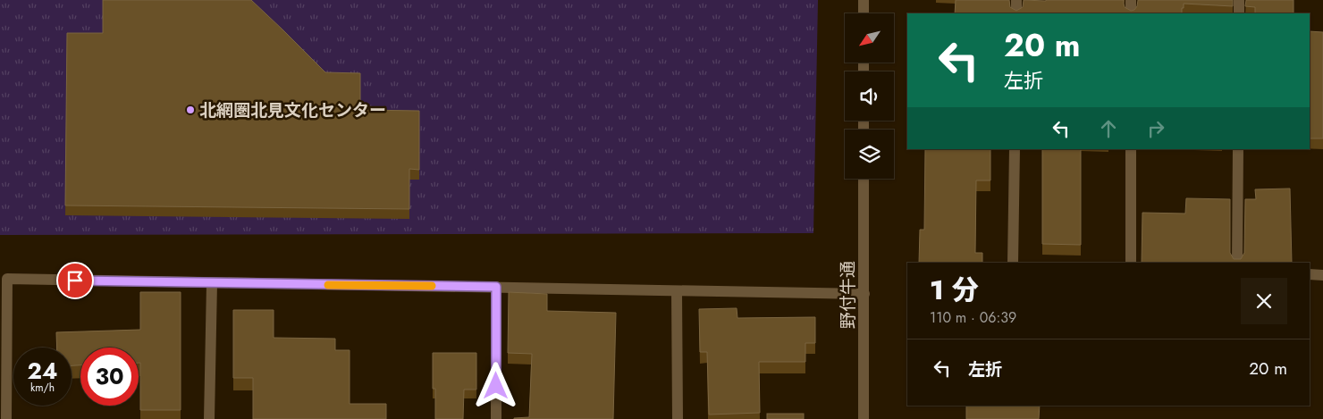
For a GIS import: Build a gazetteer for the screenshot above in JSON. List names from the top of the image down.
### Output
{
  "streets": {
    "street": ["野付牛通"]
  },
  "places": ["北網圏北見文化センター"],
  "north": "bottom left",
  "page": {
    "turn": ["20 m", "左折"],
    "heading": ["1 分", "110 m · 06:39"],
    "list": [
      {
        "name": "左折",
        "value": "20 m"
      }
    ],
    "speed": "24 km/h",
    "limit": "30"
  }
}
